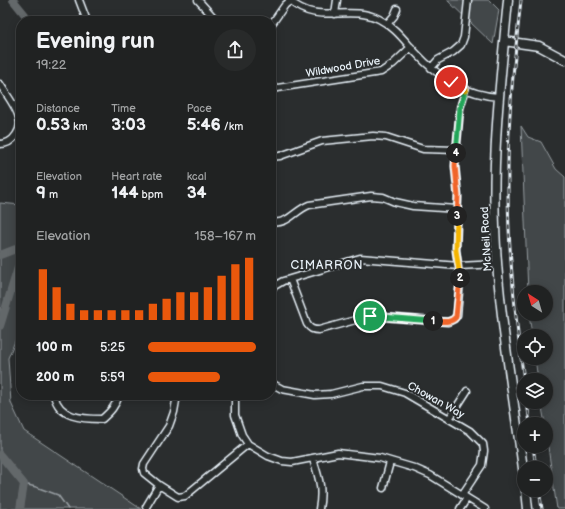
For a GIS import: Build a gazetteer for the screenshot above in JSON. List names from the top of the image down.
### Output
{
  "streets": {
    "main road": ["McNeil Road"],
    "street": ["Wildwood Drive", "Chowan Way"]
  },
  "districts": ["CIMARRON"],
  "north": "top left",
  "page": {
    "heading": ["Evening run", "19:22"],
    "stats": [
      ["Distance", "0.53 km"],
      ["Time", "3:03"],
      ["Pace", "5:46 /km"],
      ["Elevation", "9 m"],
      ["Heart rate", "144 bpm"],
      ["kcal", "34"]
    ],
    "pins": [
      "4",
      "3",
      "2",
      "1"
    ],
    "chart": ["Elevation", "158–167 m"],
    "map_buttons": ["+", "−"],
    "list": [
      {
        "name": "100 m",
        "note": "5:25"
      },
      {
        "name": "200 m",
        "note": "5:59"
      }
    ]
  }
}
